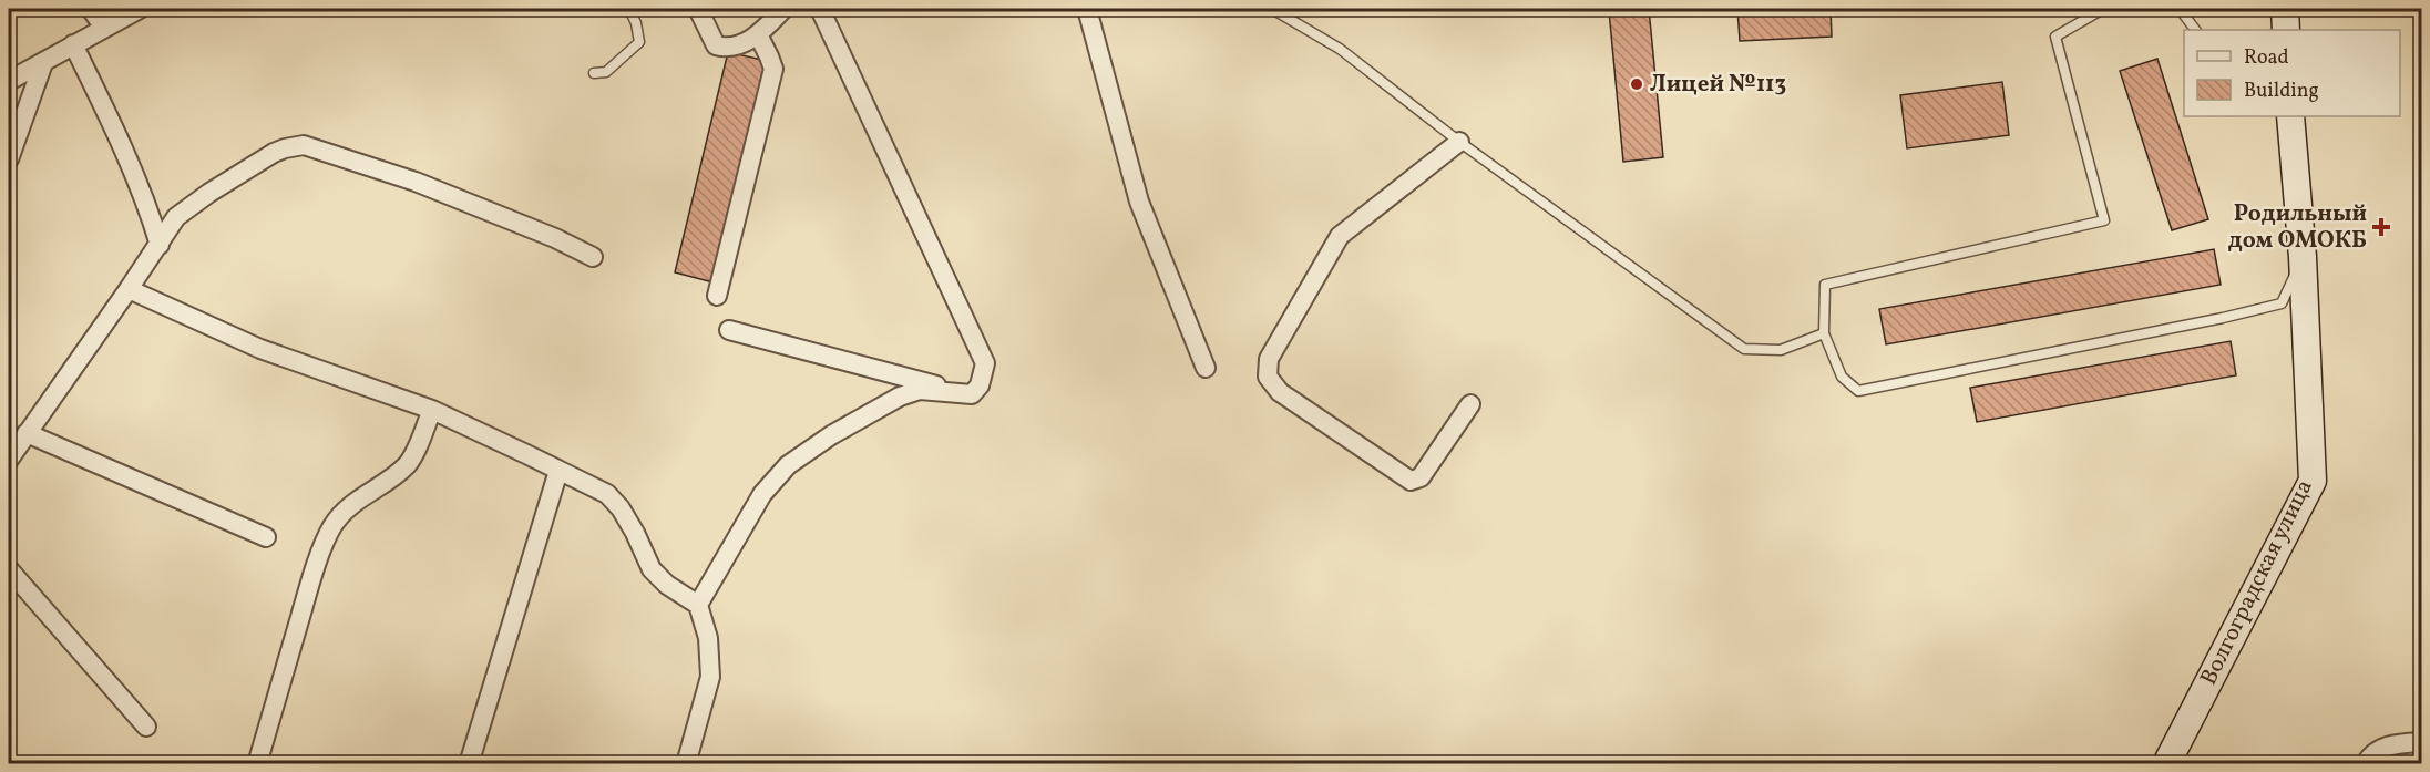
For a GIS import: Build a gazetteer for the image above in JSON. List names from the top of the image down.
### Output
{
  "streets": {
    "street": ["Волгоградская улица"]
  },
  "places": {
    "other": ["Лицей №113"],
    "health": ["Родильный дом ОМОКБ"]
  },
  "legend": ["Road", "Building"]
}
